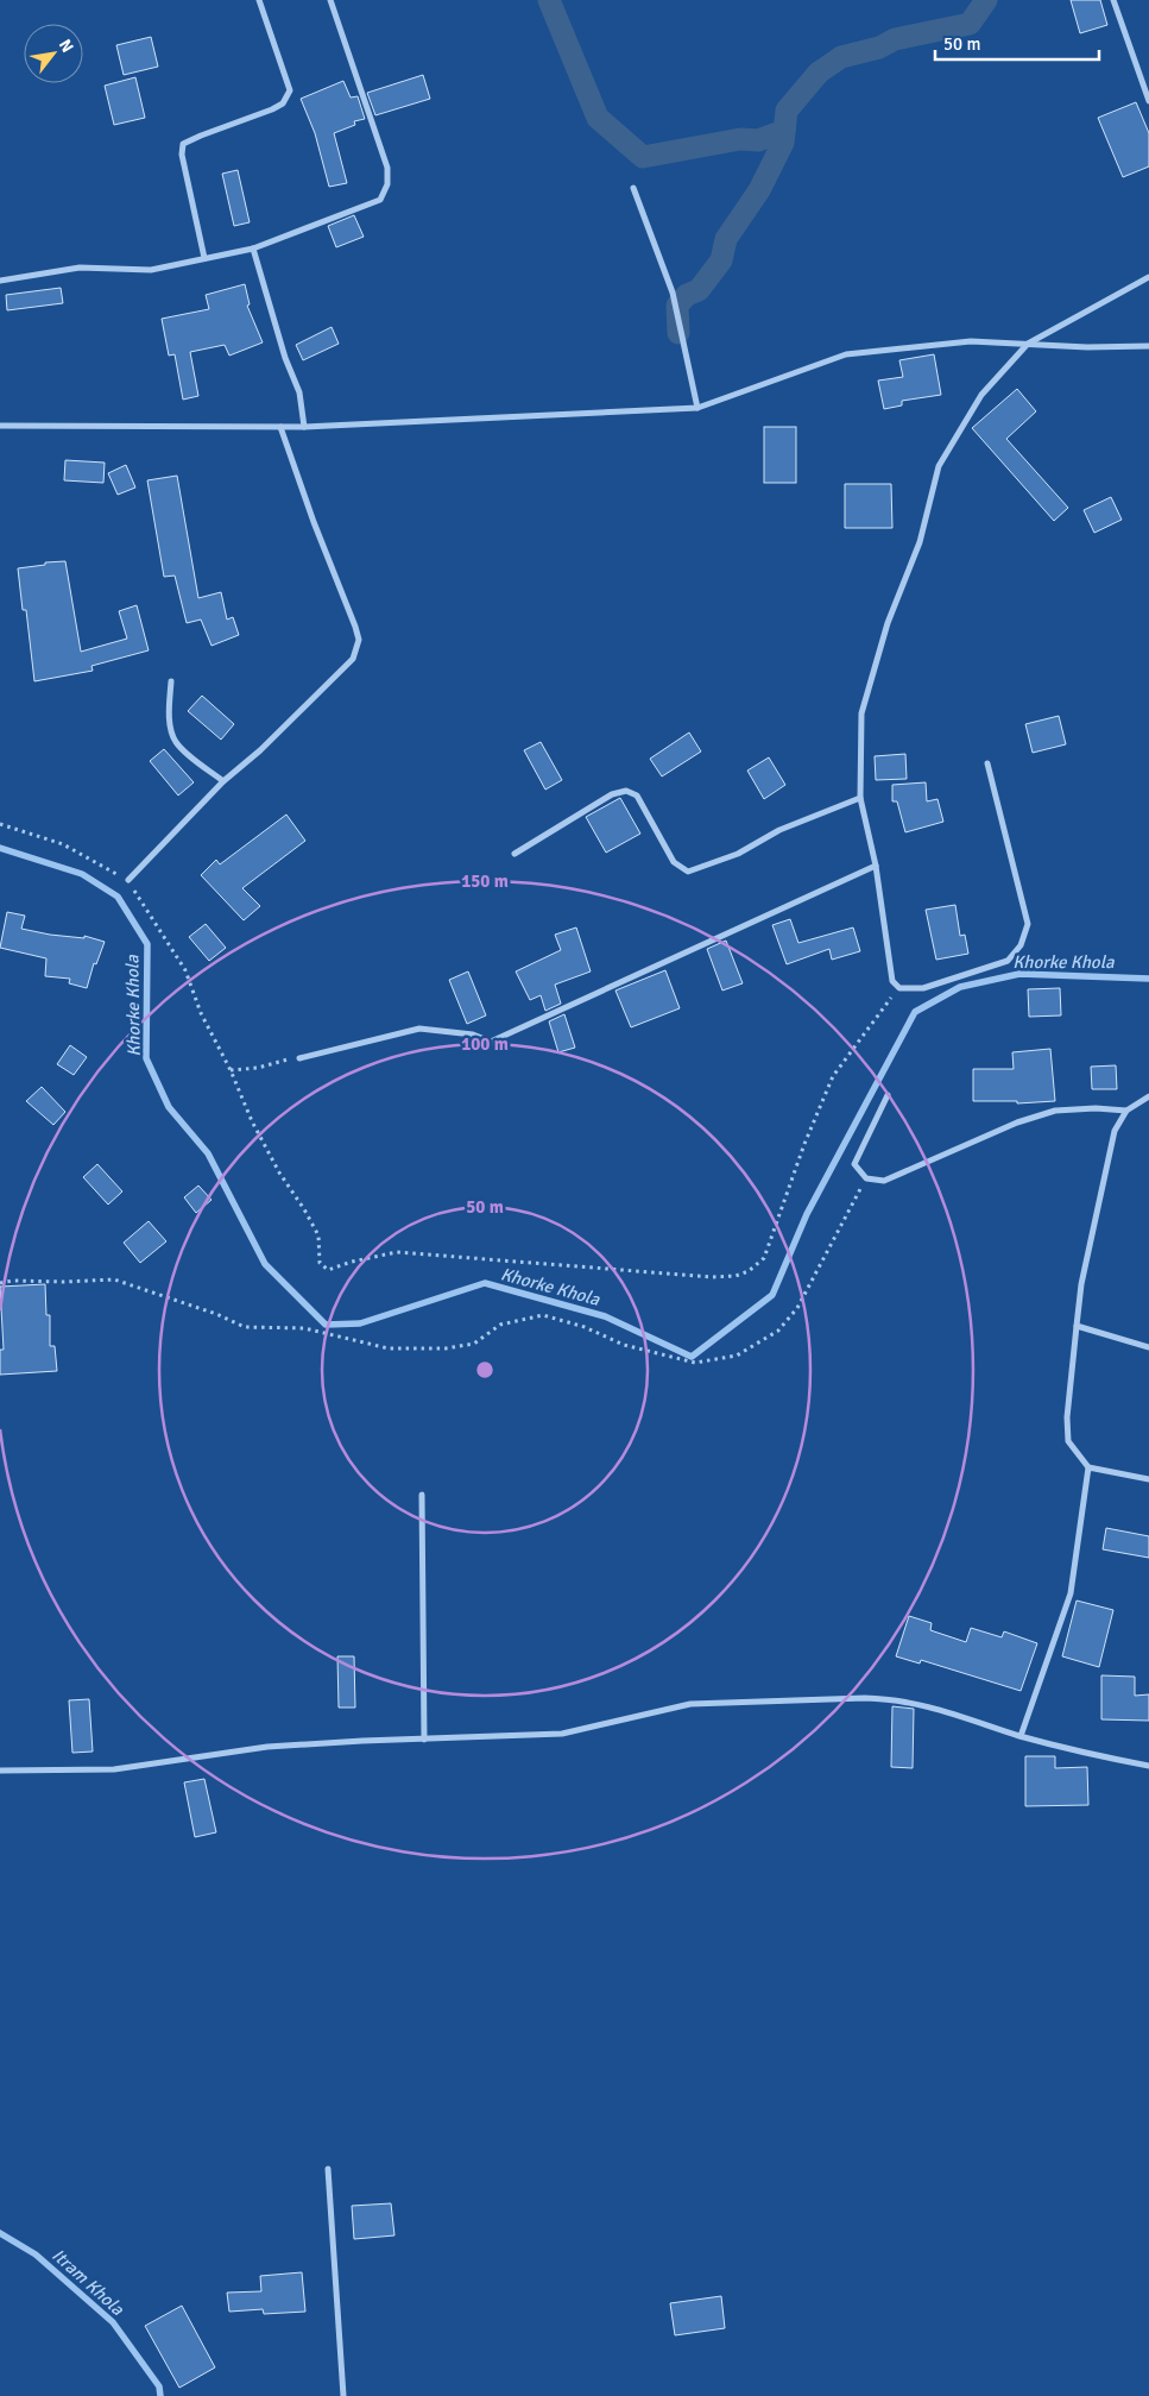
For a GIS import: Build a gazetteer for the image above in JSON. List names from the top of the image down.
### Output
{
  "water": ["Khorke Khola", "Itram Khola"],
  "scale_bar": "50 m",
  "north": "top right",
  "rings": ["150 m", "100 m", "50 m"]
}
